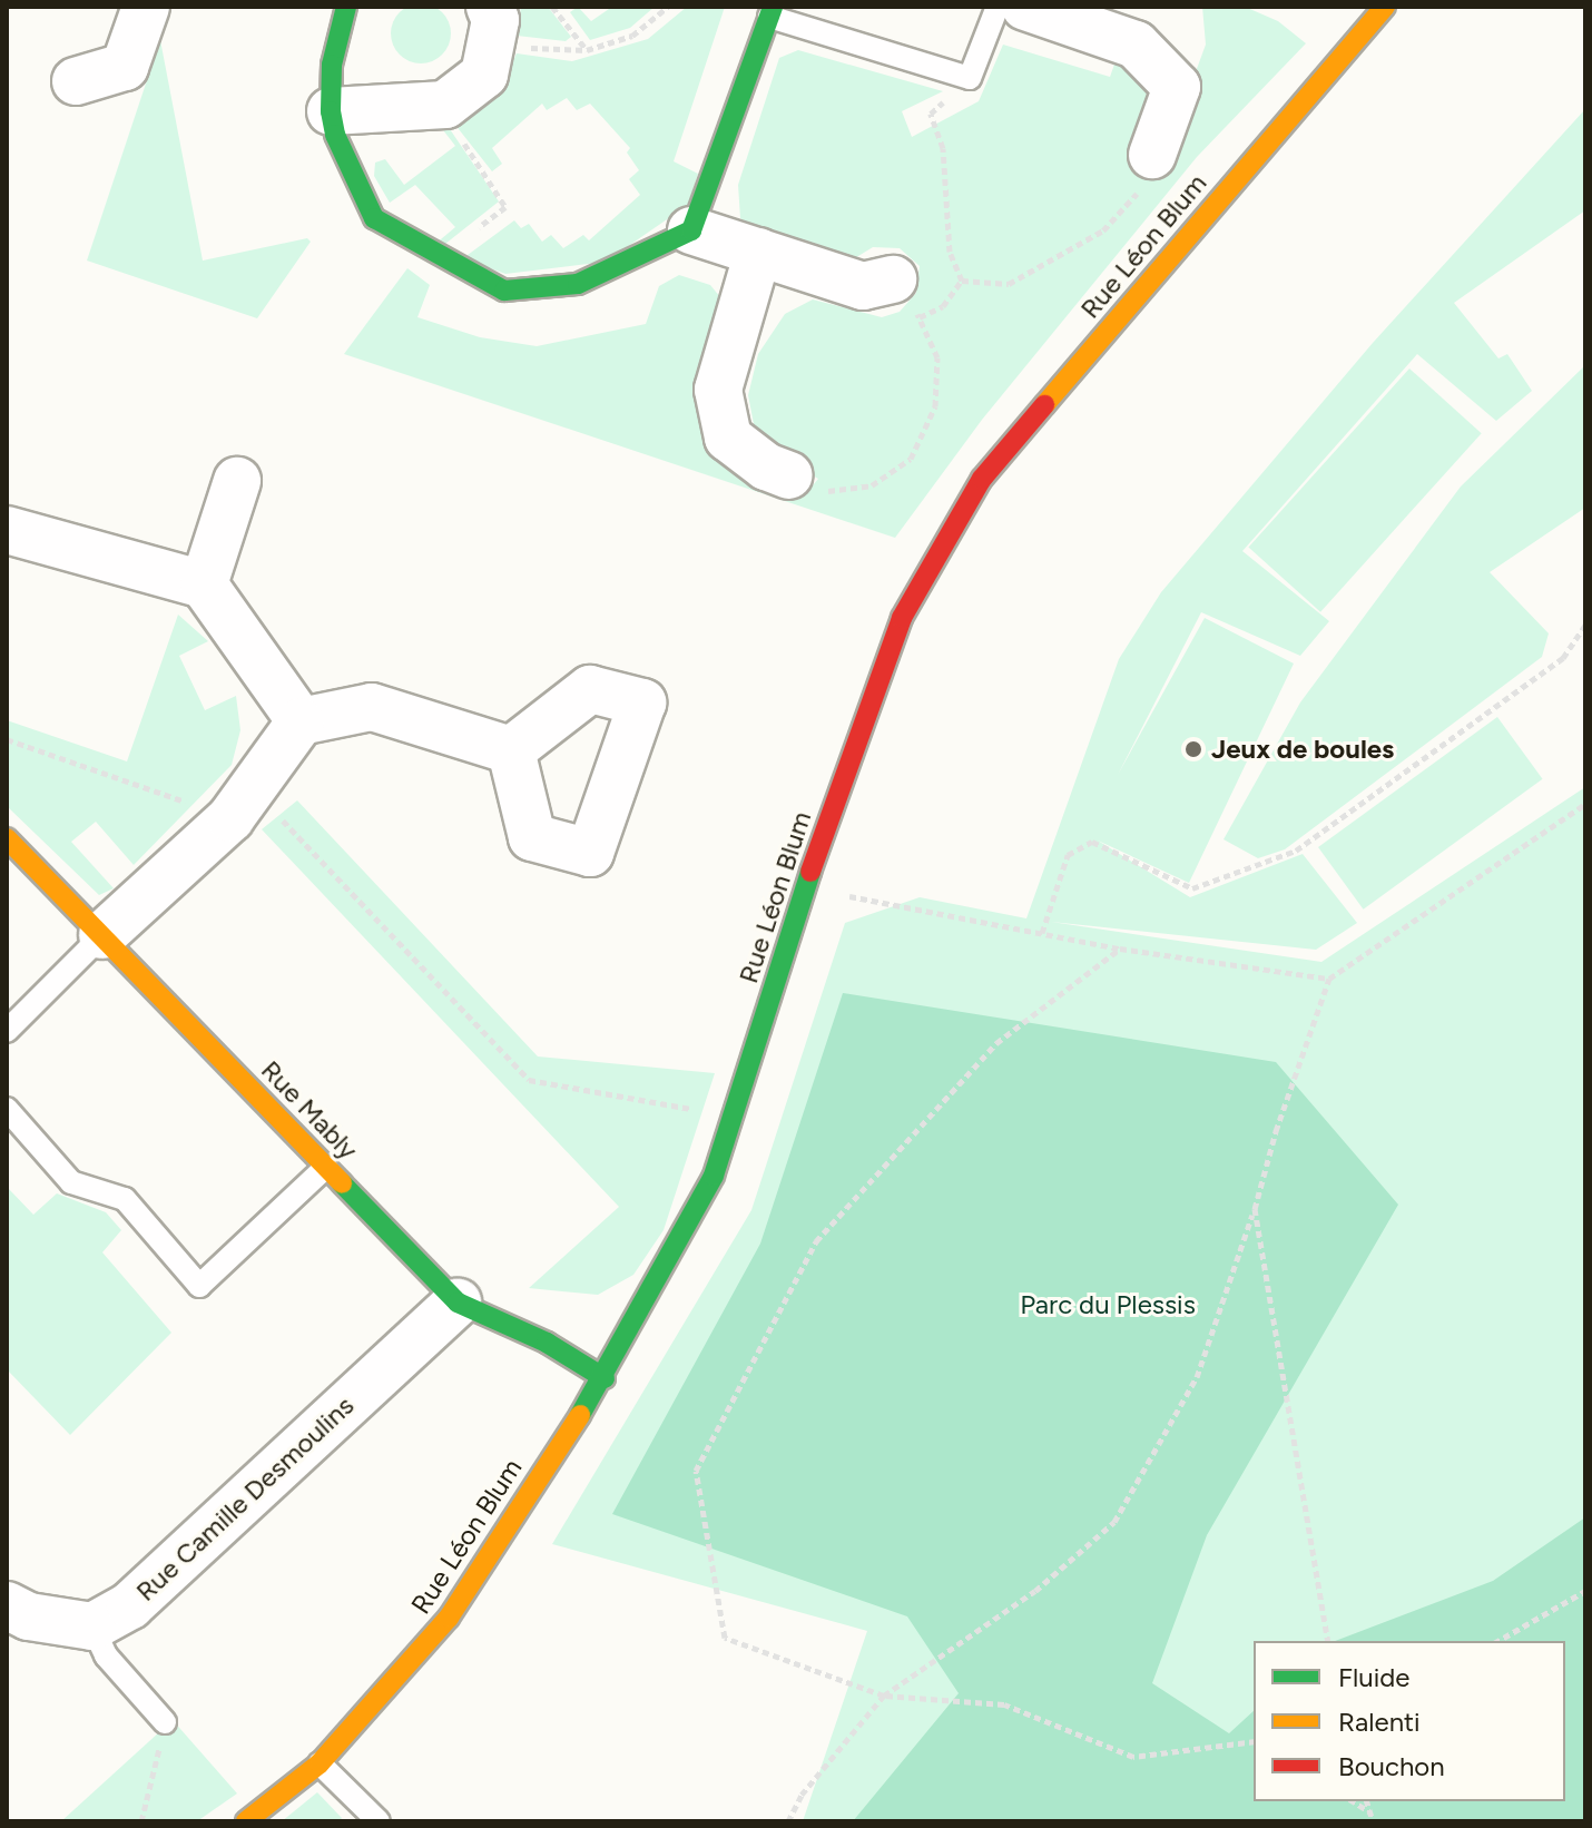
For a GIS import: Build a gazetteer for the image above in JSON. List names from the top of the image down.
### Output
{
  "streets": {
    "street": ["Rue Léon Blum", "Rue Mably", "Rue Camille Desmoulins"]
  },
  "crossings": [
    ["Rue Léon Blum", "Rue Mably"],
    ["Rue Mably", "Rue Camille Desmoulins"]
  ],
  "parks": ["Parc du Plessis"],
  "places": ["Jeux de boules"],
  "legend": ["Fluide", "Ralenti", "Bouchon"]
}
